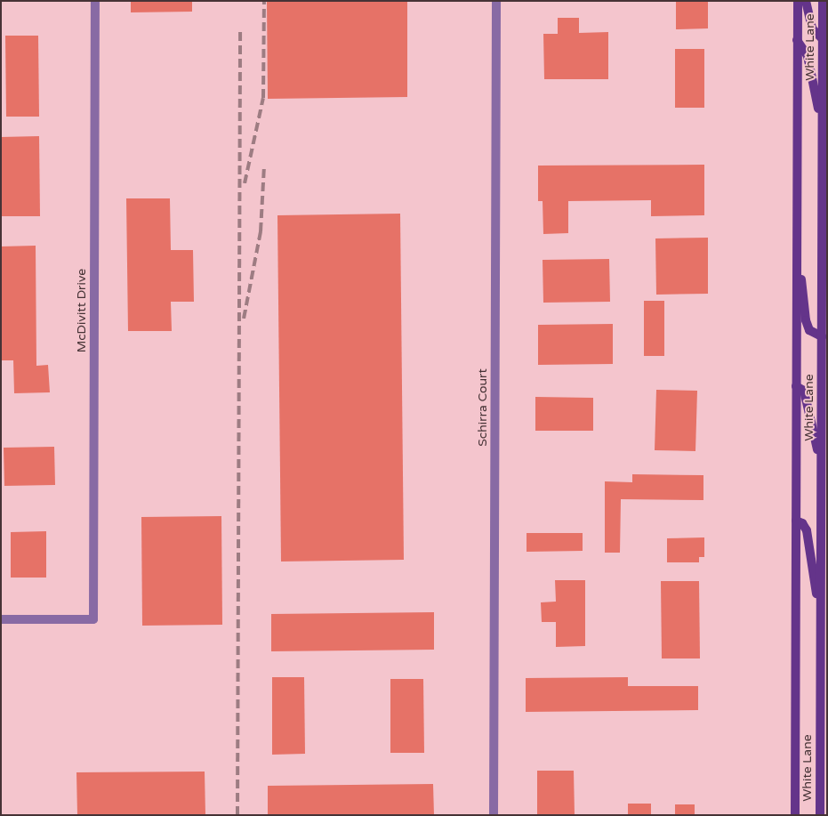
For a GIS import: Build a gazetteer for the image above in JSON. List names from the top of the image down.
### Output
{
  "streets": {
    "main road": ["White Lane"],
    "street": ["McDivitt Drive", "Schirra Court"]
  }
}
